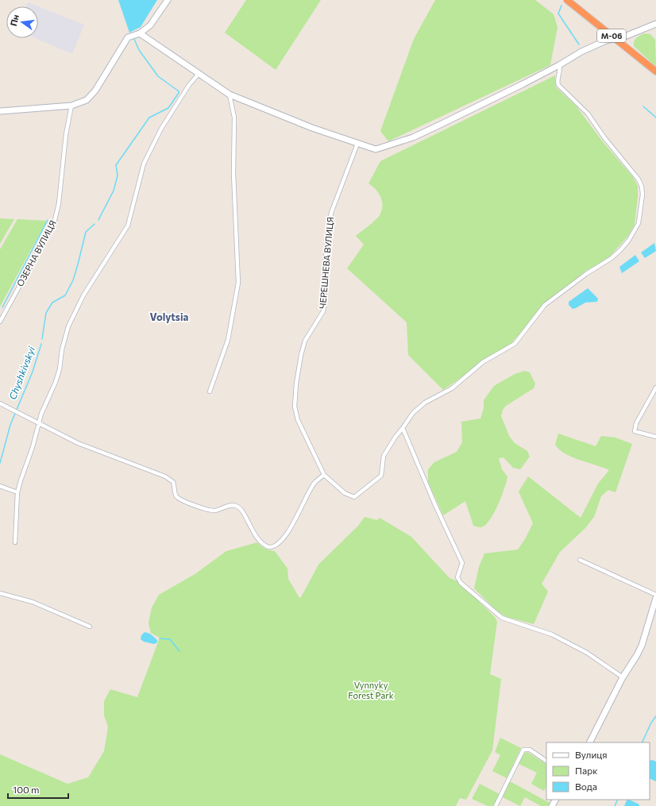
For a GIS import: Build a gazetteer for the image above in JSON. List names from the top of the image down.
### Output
{
  "streets": {
    "highway": ["М-06"],
    "street": ["ОЗЕРНА ВУЛИЦЯ", "ЧЕРЕШНЕВА ВУЛИЦЯ"]
  },
  "districts": ["Volytsia"],
  "water": ["Chyshkivskyi"],
  "parks": ["Vynnyky Forest Park"],
  "legend": ["Вулиця", "Парк", "Вода"],
  "scale_bar": "100 m",
  "north": "left"
}
